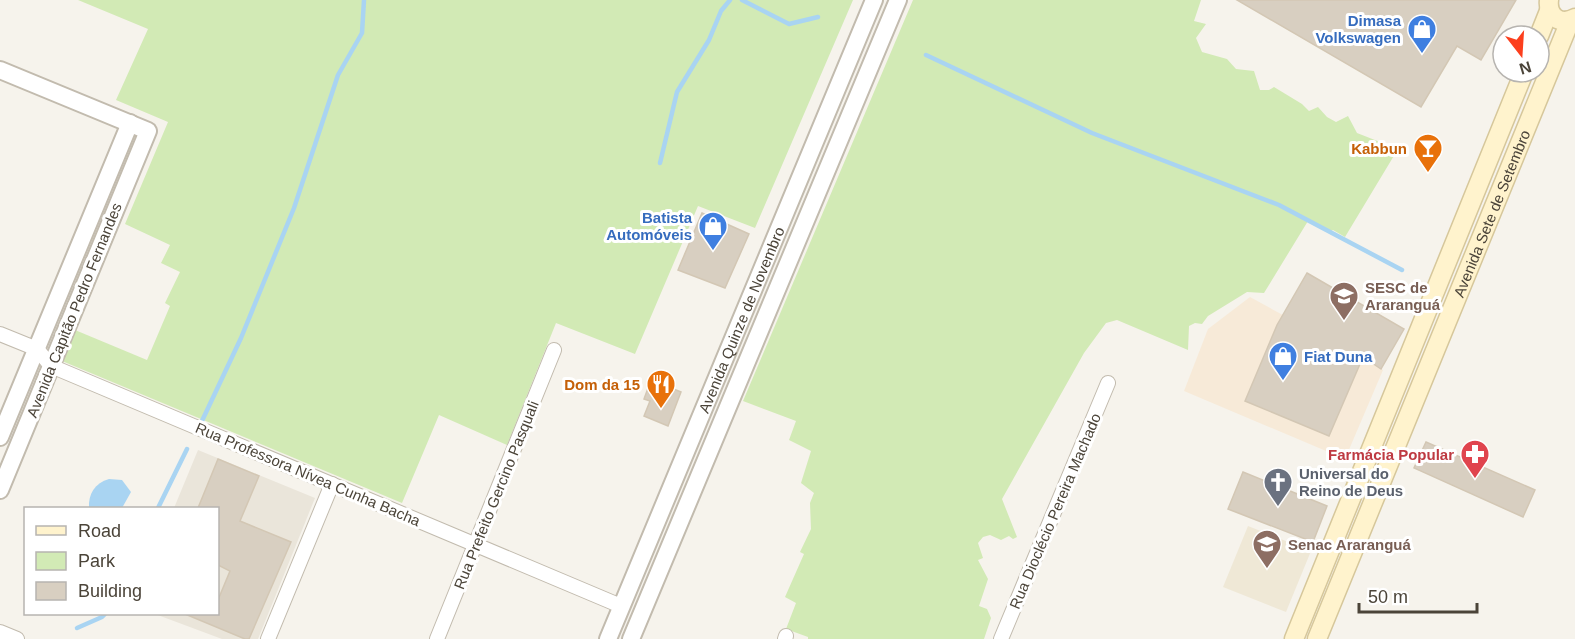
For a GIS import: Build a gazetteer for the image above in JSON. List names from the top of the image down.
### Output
{
  "streets": {
    "main road": ["Avenida Sete de Setembro"],
    "street": [
      "Avenida Capitão Pedro Fernandes",
      "Avenida Quinze de Novembro",
      "Rua Professora Nívea Cunha Bacha",
      "Rua Prefeito Gercino Pasquali",
      "Rua Dioclécio Pereira Machado"
    ]
  },
  "crossings": [
    ["Avenida Capitão Pedro Fernandes", "Rua Professora Nívea Cunha Bacha"],
    ["Avenida Quinze de Novembro", "Rua Professora Nívea Cunha Bacha"],
    ["Rua Professora Nívea Cunha Bacha", "Rua Prefeito Gercino Pasquali"]
  ],
  "places": {
    "shop": ["Dimasa Volkswagen", "Batista Automóveis", "Fiat Duna"],
    "bar": ["Kabbun"],
    "school or university": ["SESC de Araranguá", "Senac Araranguá"],
    "restaurant": ["Dom da 15"],
    "pharmacy": ["Farmácia Popular"],
    "church": ["Universal do Reino de Deus"]
  },
  "legend": ["Road", "Park", "Building"],
  "scale_bar": "50 m",
  "north": "bottom"
}
